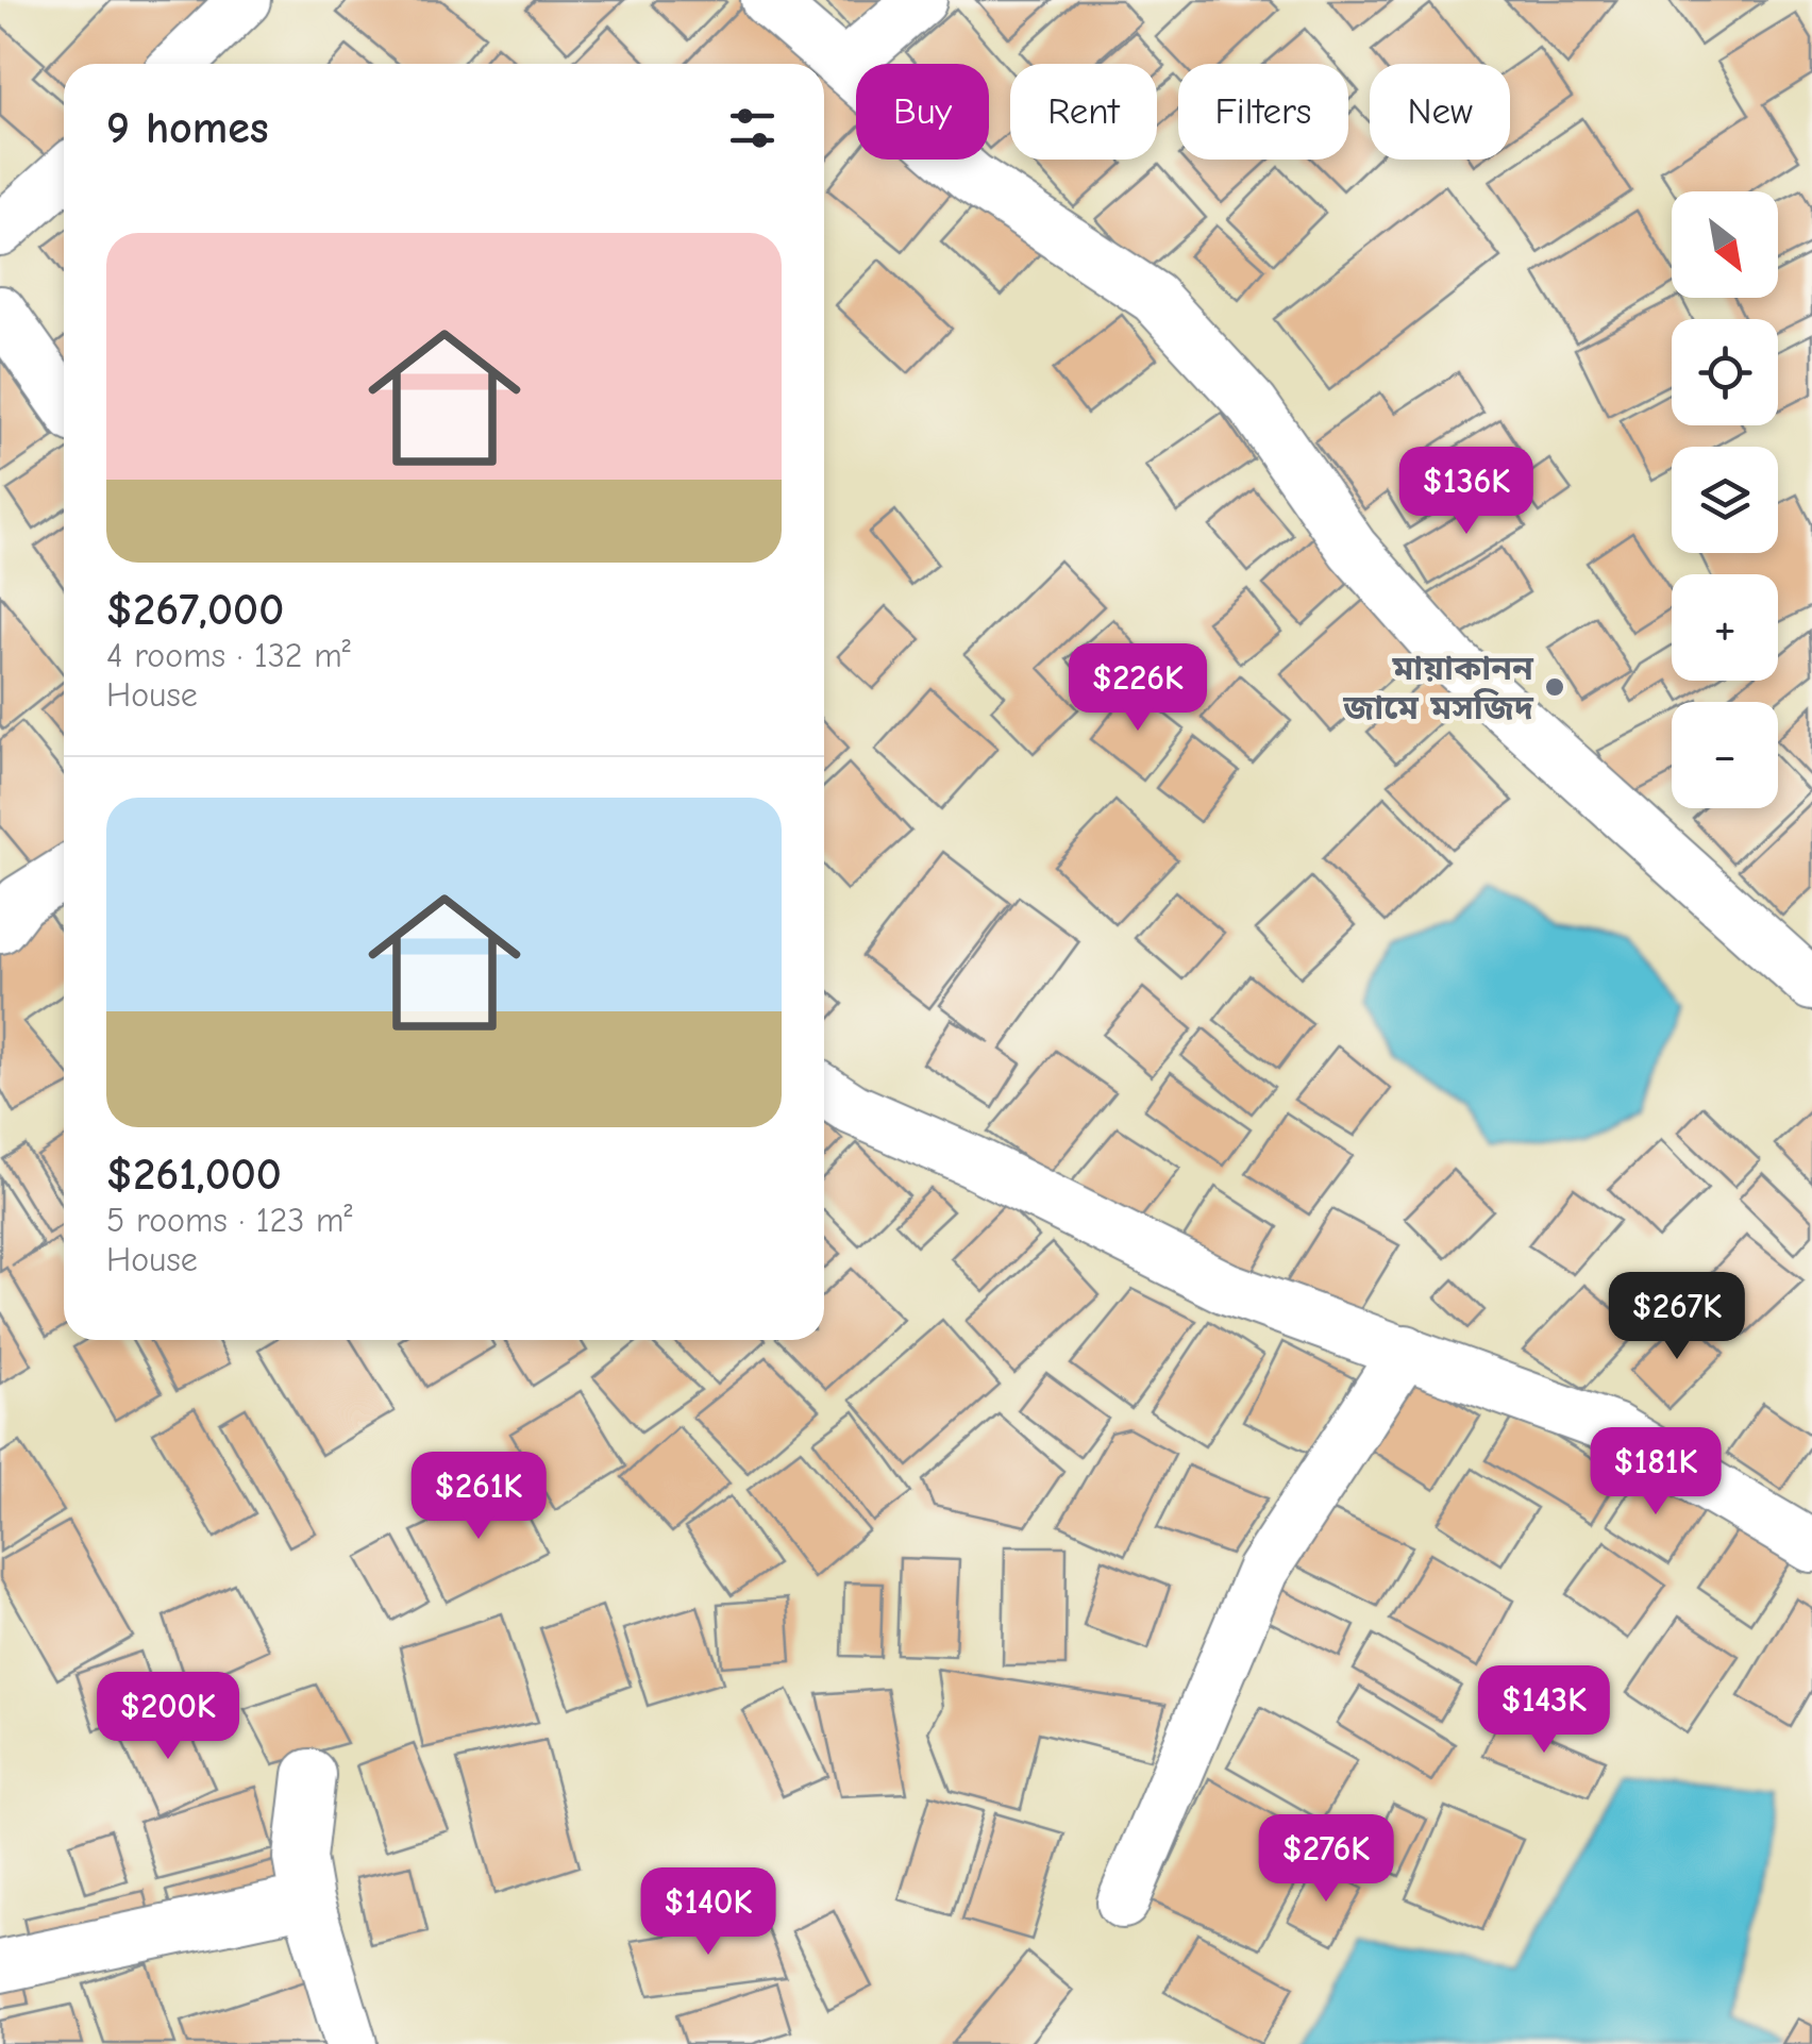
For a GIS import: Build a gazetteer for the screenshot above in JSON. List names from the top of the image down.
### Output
{
  "places": ["মায়াকানন জামে মসজিদ"],
  "north": "bottom right",
  "page": {
    "chip": [
      "Buy",
      "Rent",
      "Filters",
      "New"
    ],
    "heading": "9 homes",
    "map_buttons": ["+", "−"],
    "list": [
      {
        "name": "$267,000",
        "note": "4 rooms · 132 m² · House"
      },
      {
        "name": "$261,000",
        "note": "5 rooms · 123 m² · House"
      }
    ],
    "price": [
      "$136K",
      "$226K",
      "$267K",
      "$181K",
      "$261K",
      "$143K",
      "$200K",
      "$276K",
      "$140K"
    ]
  }
}
